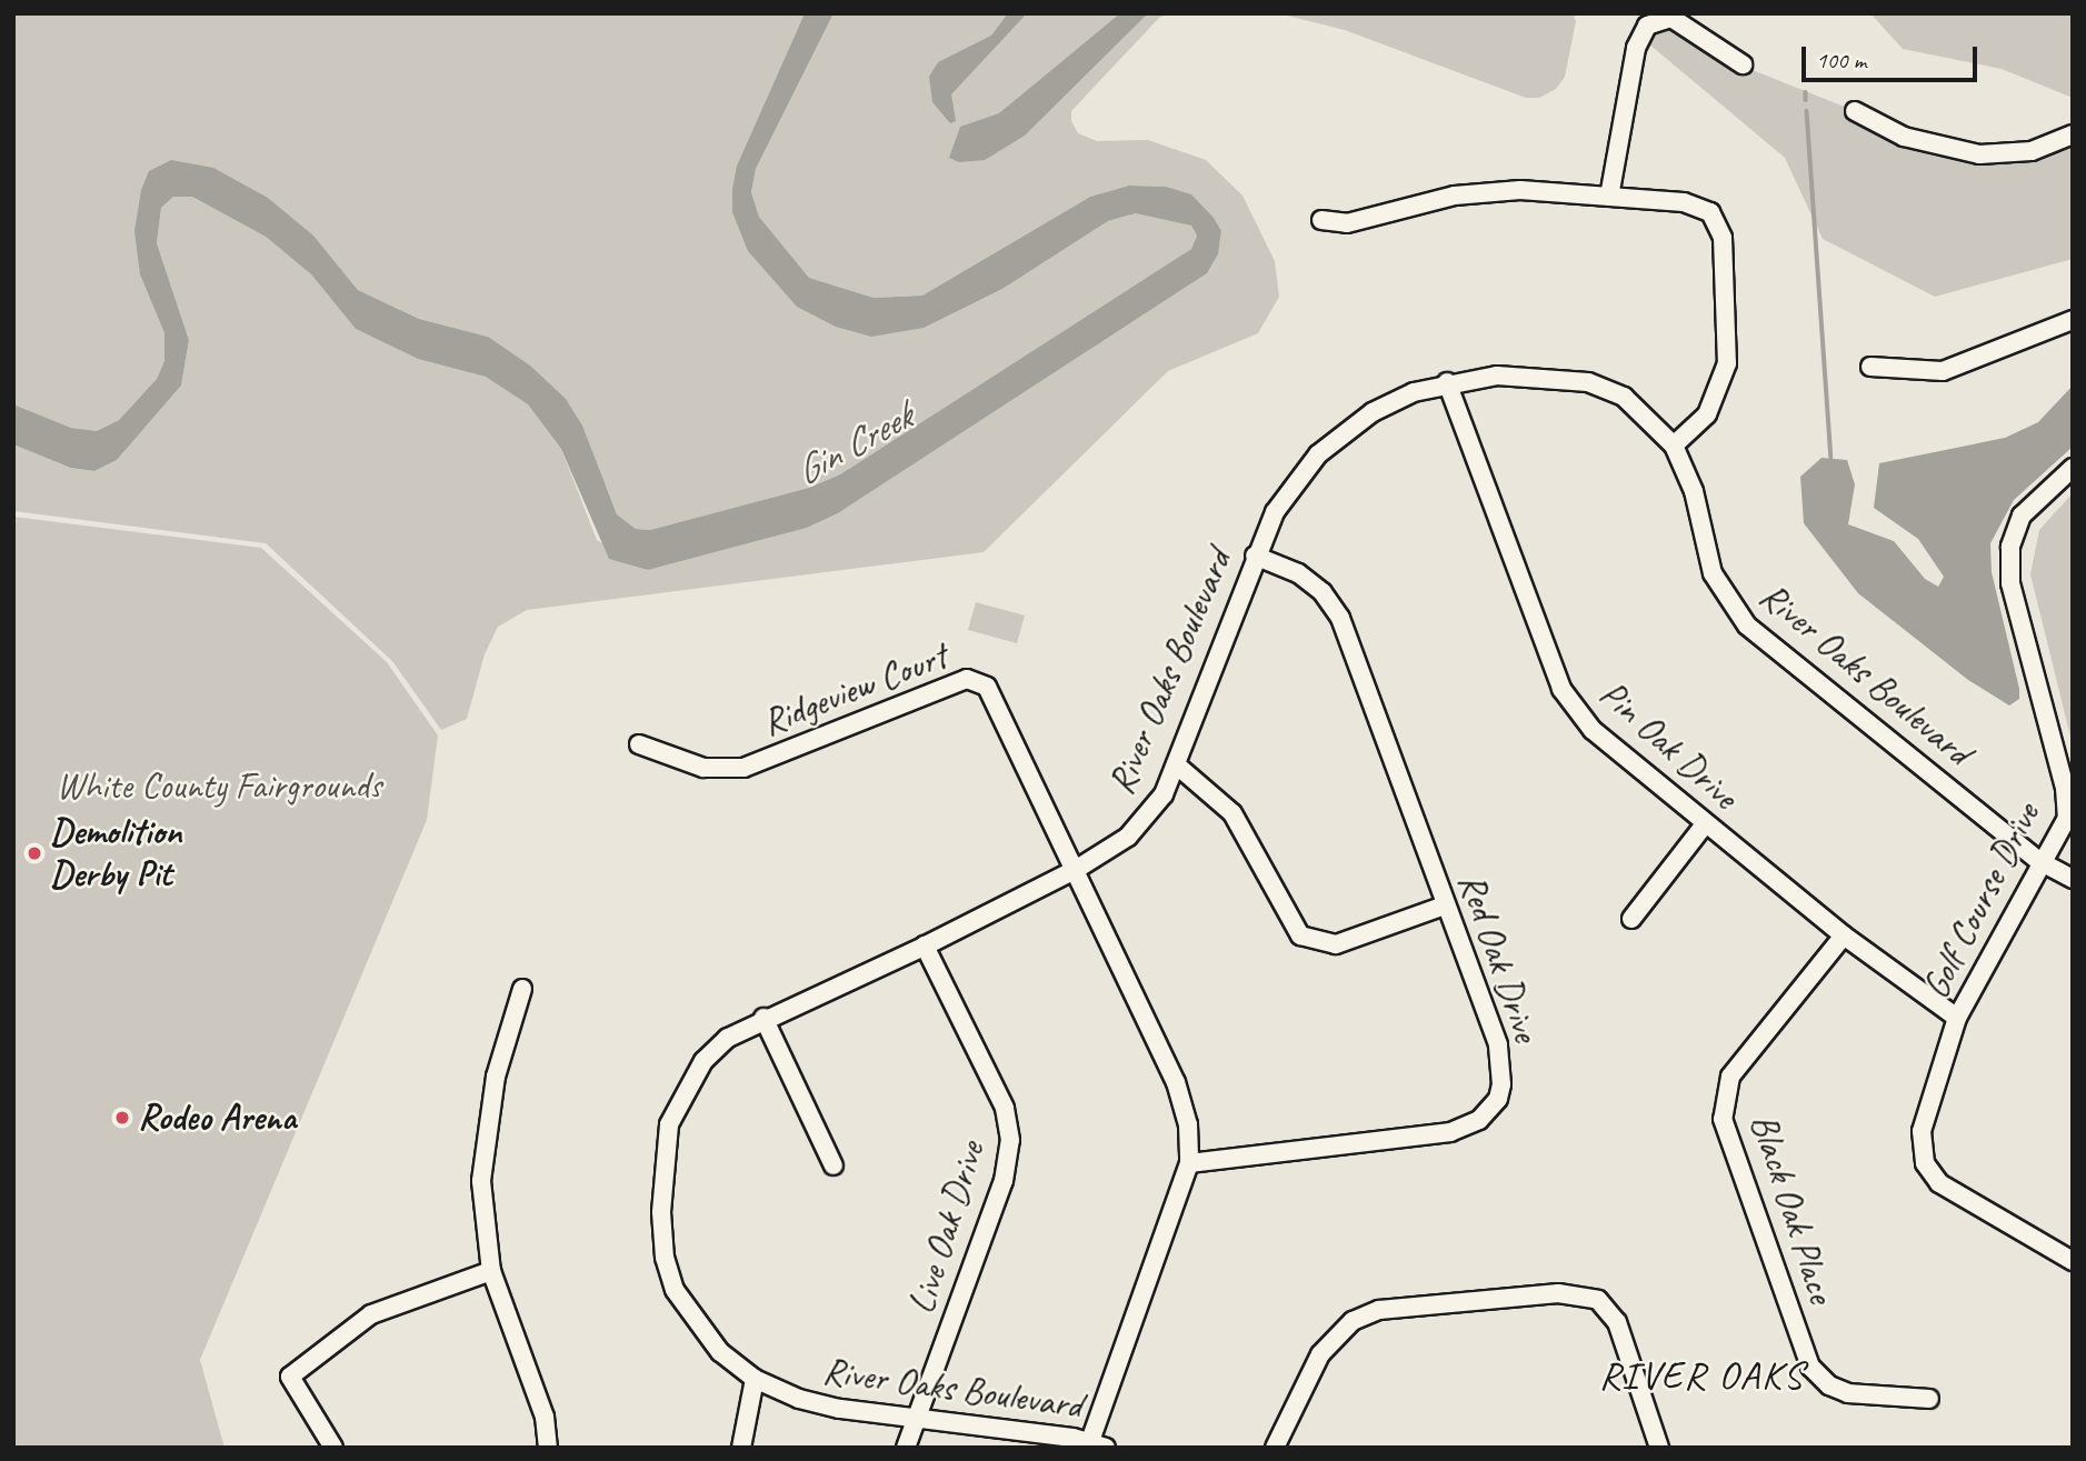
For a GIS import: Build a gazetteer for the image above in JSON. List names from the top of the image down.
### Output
{
  "streets": {
    "street": [
      "River Oaks Boulevard",
      "Ridgeview Court",
      "Pin Oak Drive",
      "Golf Course Drive",
      "Red Oak Drive",
      "Black Oak Place",
      "Live Oak Drive"
    ]
  },
  "crossings": [
    ["River Oaks Boulevard", "Ridgeview Court"],
    ["River Oaks Boulevard", "Pin Oak Drive"],
    ["River Oaks Boulevard", "Golf Course Drive"],
    ["River Oaks Boulevard", "Red Oak Drive"],
    ["River Oaks Boulevard", "Live Oak Drive"],
    ["Pin Oak Drive", "Golf Course Drive"],
    ["Pin Oak Drive", "Black Oak Place"]
  ],
  "districts": ["RIVER OAKS"],
  "water": ["Gin Creek"],
  "parks": ["White County Fairgrounds"],
  "places": ["Demolition Derby Pit", "Rodeo Arena"],
  "scale_bar": "100 m"
}
